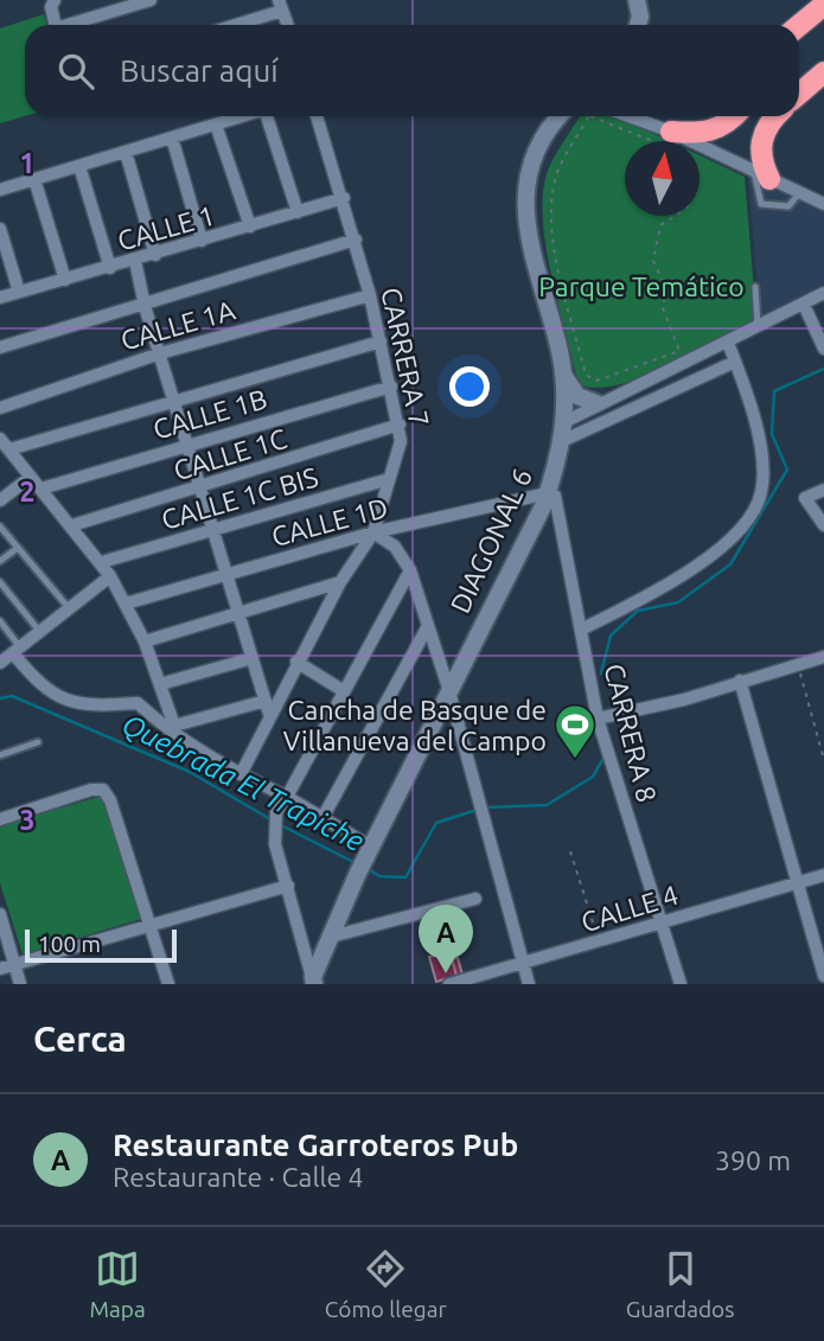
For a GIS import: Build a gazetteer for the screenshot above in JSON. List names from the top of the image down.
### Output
{
  "streets": {
    "street": [
      "CALLE 1",
      "CALLE 1A",
      "CARRERA 7",
      "CALLE 1B",
      "CALLE 1C",
      "CALLE 1C BIS",
      "CALLE 1D",
      "DIAGONAL 6",
      "CARRERA 8",
      "CALLE 4"
    ]
  },
  "crossings": [
    ["CALLE 1", "CARRERA 7"],
    ["CALLE 1A", "CARRERA 7"],
    ["CARRERA 7", "CALLE 1B"],
    ["CARRERA 7", "CALLE 1C"],
    ["CARRERA 7", "CALLE 1C BIS"],
    ["CARRERA 7", "CALLE 1D"],
    ["CALLE 1D", "DIAGONAL 6"],
    ["CALLE 1D", "CARRERA 8"],
    ["DIAGONAL 6", "CARRERA 8"],
    ["CARRERA 8", "CALLE 4"]
  ],
  "water": ["Quebrada El Trapiche"],
  "parks": ["Parque Temático"],
  "places": {
    "sports": ["Cancha de Basque de Villanueva del Campo"]
  },
  "scale_bar": "100 m",
  "north": "top",
  "page": {
    "search": "Buscar aquí",
    "pins": "A",
    "scale": "100 m",
    "heading": "Cerca",
    "list": [
      {
        "mark": "A",
        "name": "Restaurante Garroteros Pub",
        "note": "Restaurante · Calle 4",
        "value": "390 m"
      }
    ],
    "nav": ["Mapa", "Cómo llegar", "Guardados"]
  },
  "grid": {
    "rows": ["1", "2", "3"]
  }
}
